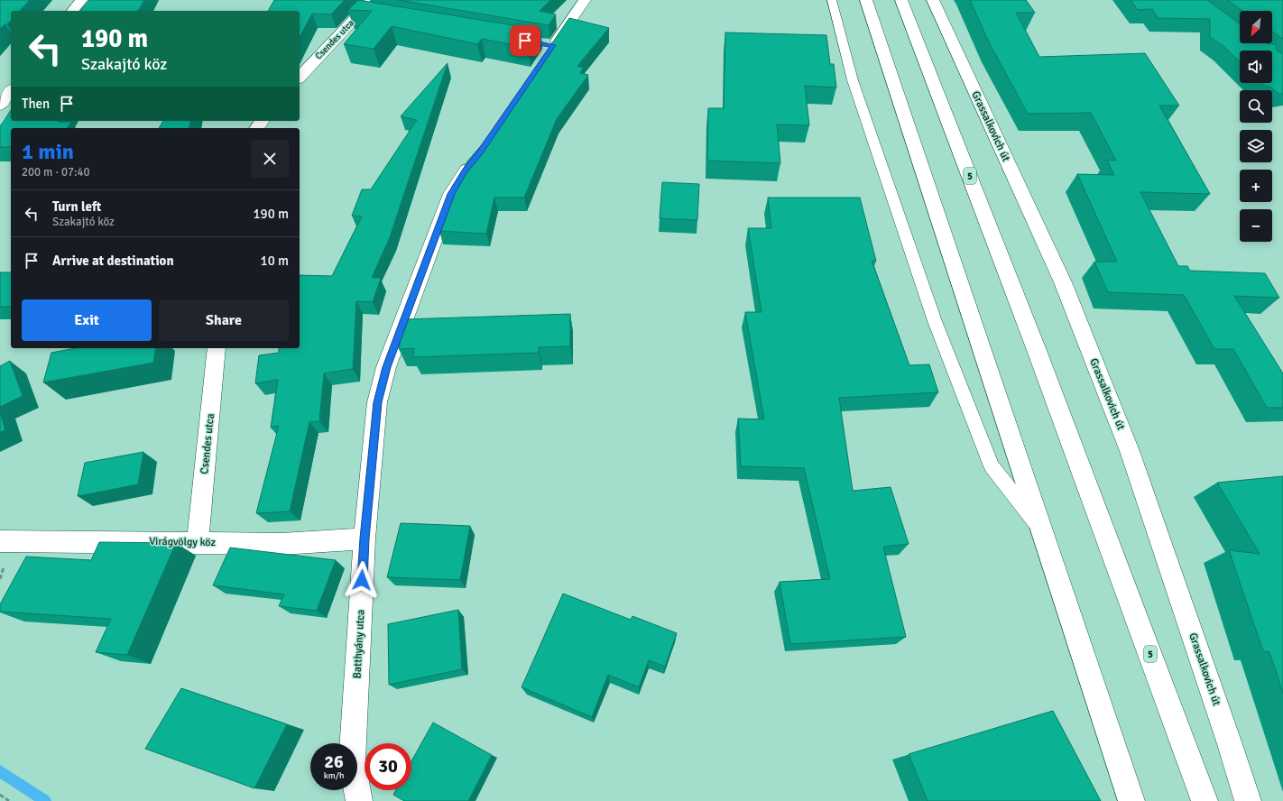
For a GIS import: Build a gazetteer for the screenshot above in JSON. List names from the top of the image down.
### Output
{
  "streets": {
    "street": [
      "Csendes utca",
      "Grassalkovich út",
      "5",
      "Virágvölgy köz",
      "Batthyány utca"
    ]
  },
  "crossings": [
    ["Csendes utca", "Virágvölgy köz"],
    ["Virágvölgy köz", "Batthyány utca"]
  ],
  "north": "bottom left",
  "page": {
    "map_buttons": ["+", "−"],
    "turn": ["190 m", "Szakajtó köz"],
    "then": "Then",
    "heading": ["1 min", "200 m · 07:40"],
    "list": [
      {
        "name": "Turn left",
        "note": "Szakajtó köz",
        "value": "190 m"
      },
      {
        "name": "Arrive at destination",
        "value": "10 m"
      }
    ],
    "buttons": ["Exit", "Share"],
    "speed": "26 km/h",
    "limit": "30"
  }
}
